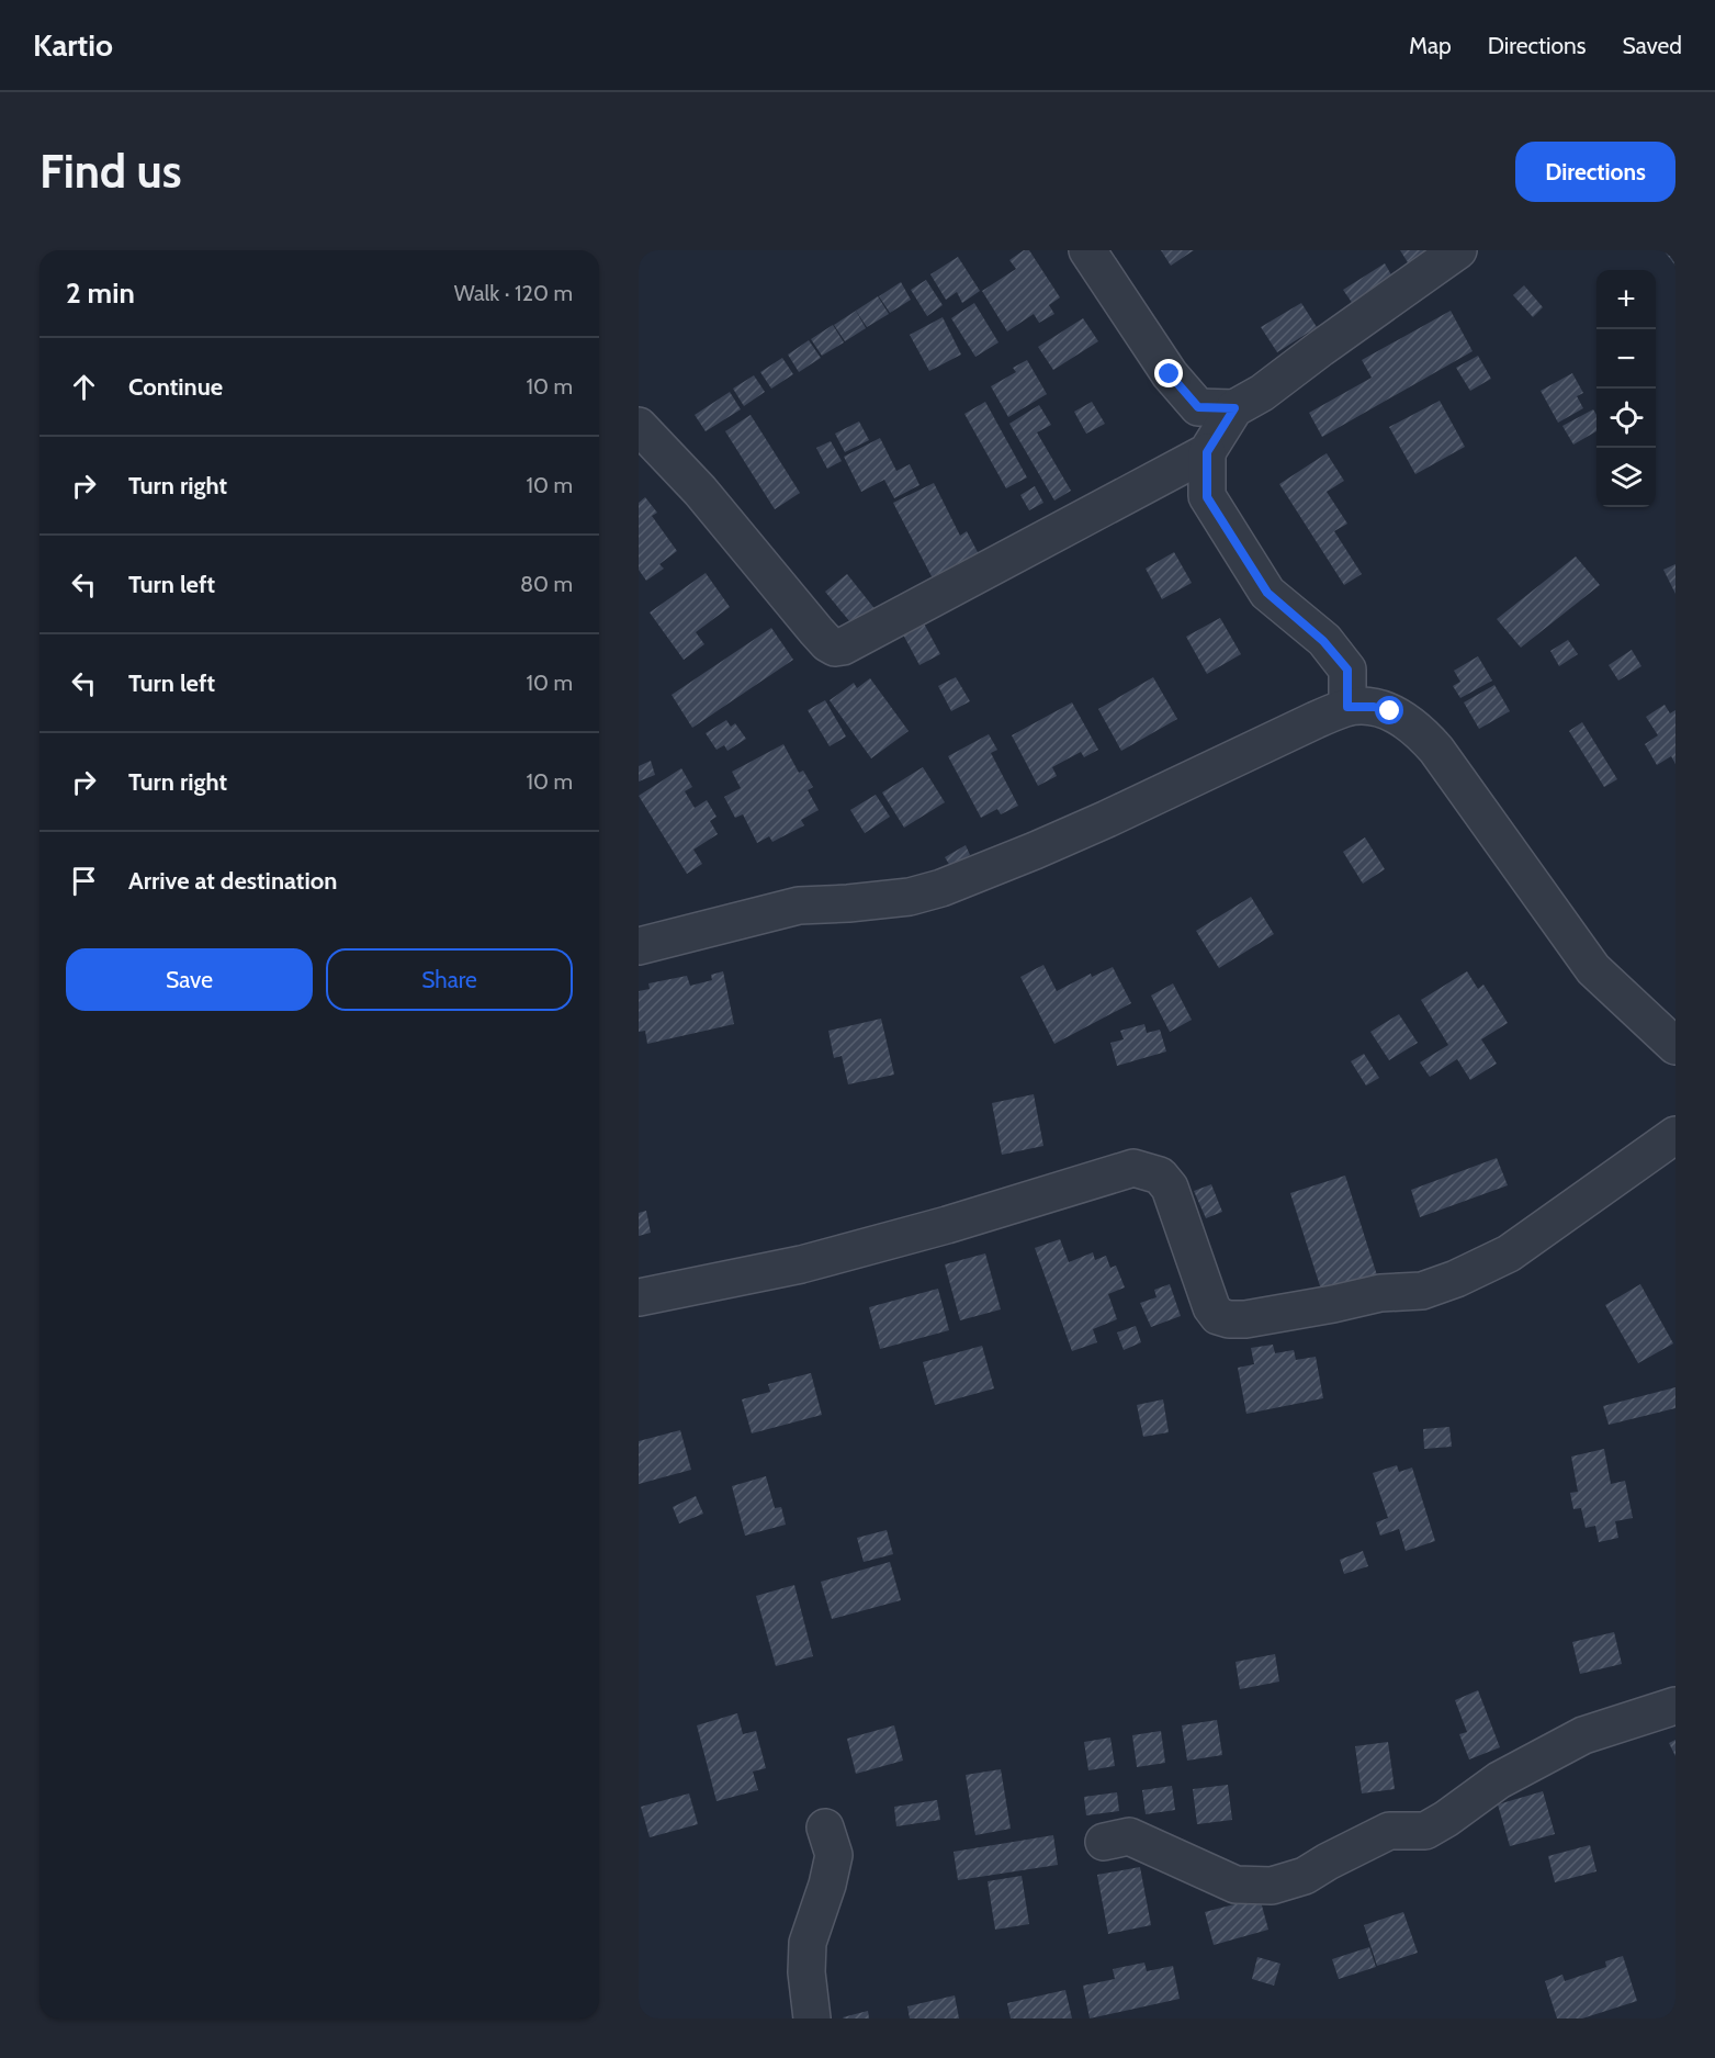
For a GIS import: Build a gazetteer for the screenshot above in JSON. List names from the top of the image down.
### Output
{
  "page": {
    "header": "Kartio",
    "nav": ["Map", "Directions", "Saved"],
    "buttons": [
      "Directions",
      ["Save", "Share"]
    ],
    "title": "Find us",
    "heading": ["2 min", "Walk · 120 m"],
    "map_buttons": ["+", "−"],
    "list": [
      ["Continue", "10 m"],
      ["Turn right", "10 m"],
      ["Turn left", "80 m"],
      ["Turn left", "10 m"],
      ["Turn right", "10 m"],
      "Arrive at destination"
    ]
  }
}
